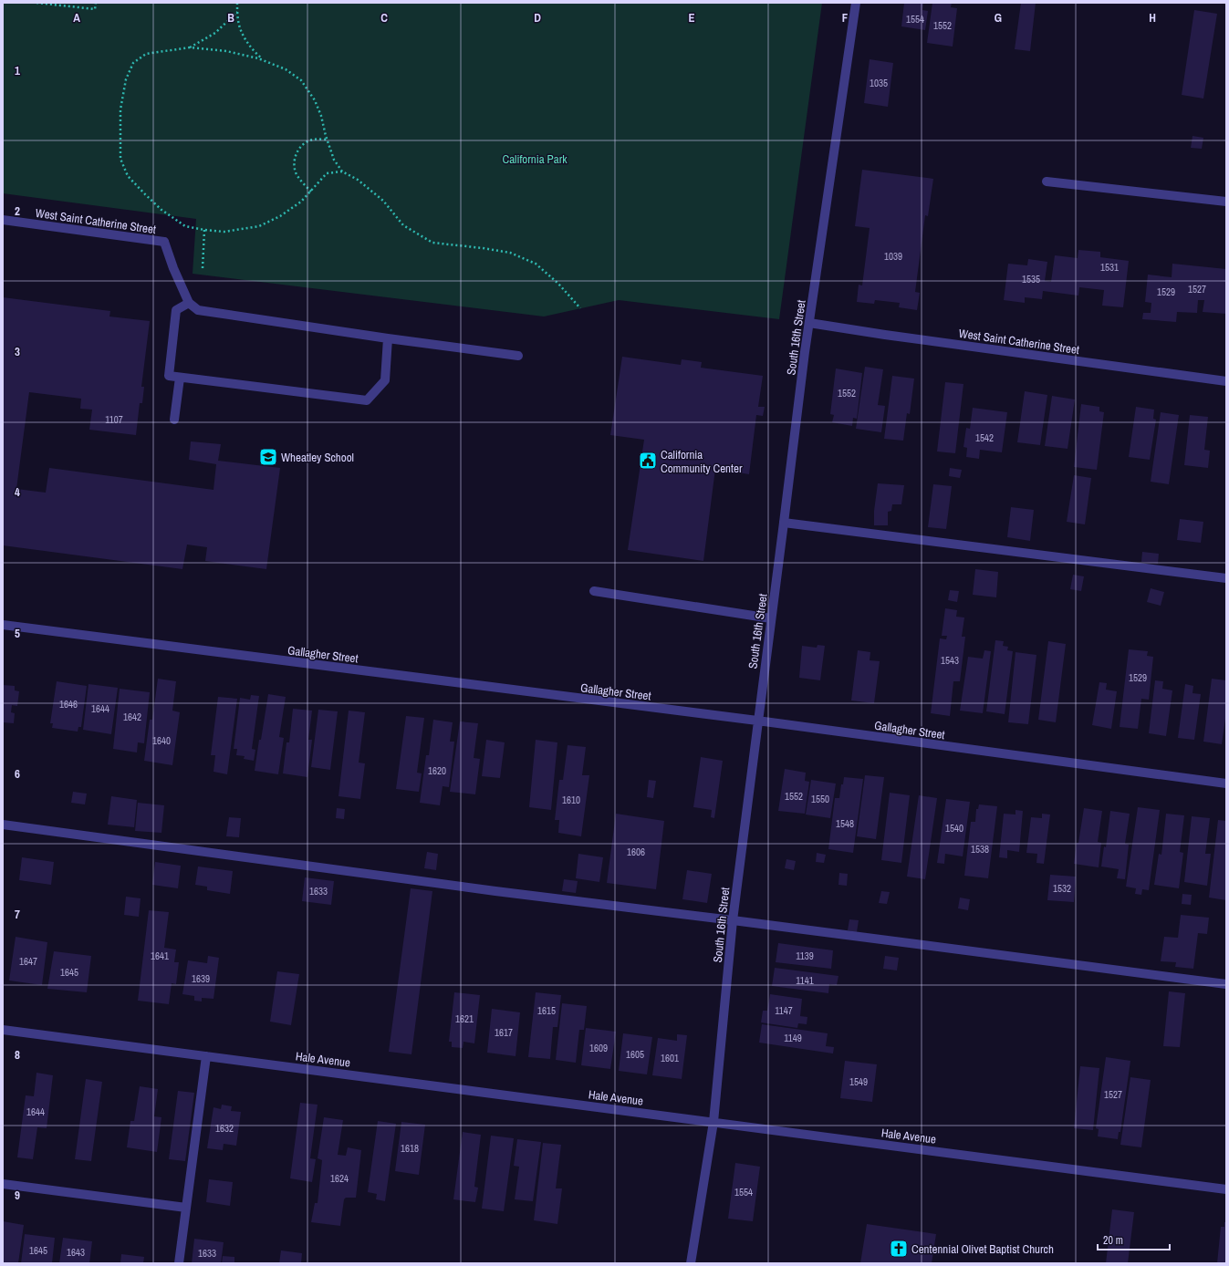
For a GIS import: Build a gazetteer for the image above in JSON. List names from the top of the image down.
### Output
{
  "streets": {
    "street": [
      "West Saint Catherine Street",
      "South 16th Street",
      "Gallagher Street",
      "Hale Avenue"
    ]
  },
  "crossings": [
    ["West Saint Catherine Street", "South 16th Street"],
    ["South 16th Street", "Gallagher Street"],
    ["South 16th Street", "Hale Avenue"]
  ],
  "parks": ["California Park"],
  "places": {
    "school or university": ["Wheatley School"],
    "public building": ["California Community Center"],
    "church": ["Centennial Olivet Baptist Church"]
  },
  "house_numbers": [
    "1554",
    "1552",
    "1035",
    "1039",
    "1531",
    "1535",
    "1527",
    "1529",
    "1552",
    "1107",
    "1542",
    "1543",
    "1529",
    "1646",
    "1644",
    "1642",
    "1640",
    "1620",
    "1552",
    "1550",
    "1610",
    "1548",
    "1540",
    "1538",
    "1606",
    "1532",
    "1633",
    "1641",
    "1139",
    "1647",
    "1645",
    "1639",
    "1141",
    "1615",
    "1147",
    "1621",
    "1617",
    "1149",
    "1609",
    "1605",
    "1601",
    "1549",
    "1527",
    "1644",
    "1632",
    "1618",
    "1624",
    "1554",
    "1645",
    "1643",
    "1633"
  ],
  "scale_bar": "20 m",
  "grid": {
    "columns": [
      "A",
      "B",
      "C",
      "D",
      "E",
      "F",
      "G",
      "H"
    ],
    "rows": [
      "1",
      "2",
      "3",
      "4",
      "5",
      "6",
      "7",
      "8",
      "9"
    ]
  }
}
